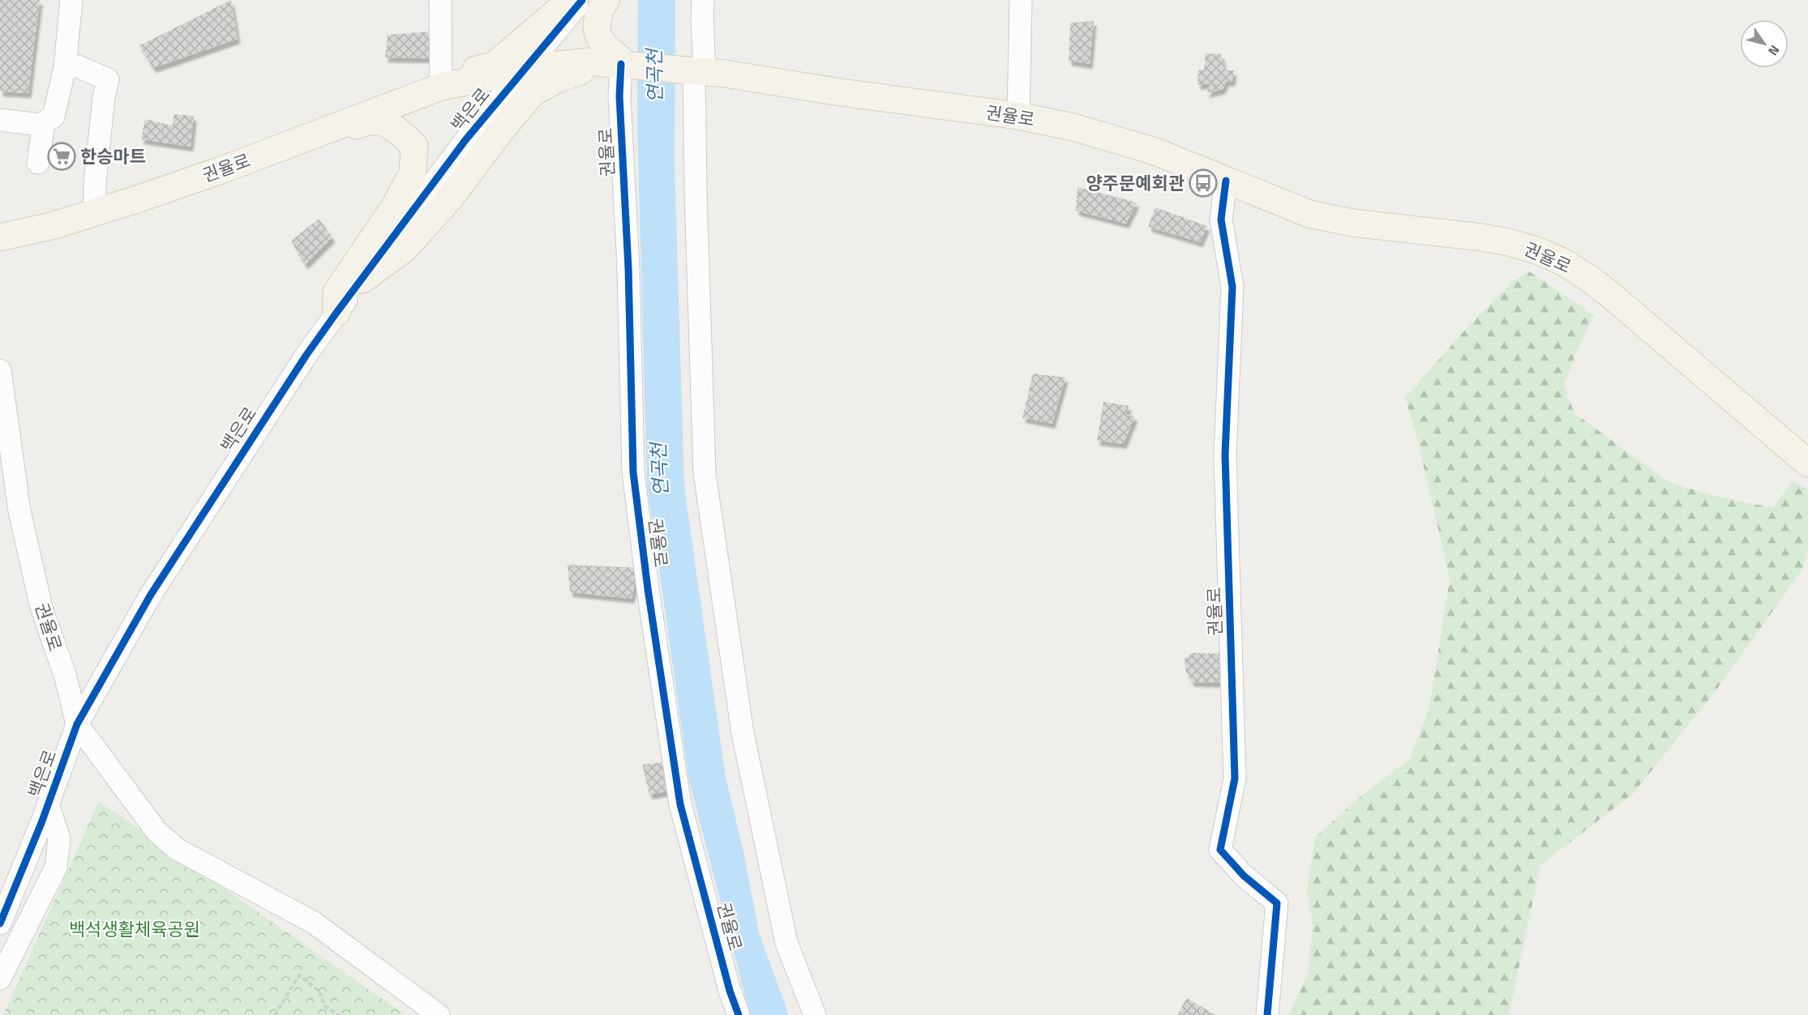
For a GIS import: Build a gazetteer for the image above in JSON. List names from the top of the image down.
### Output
{
  "streets": {
    "main road": ["권율로"],
    "street": ["백은로"]
  },
  "crossings": [
    ["백은로", "권율로"]
  ],
  "water": ["연곡천"],
  "parks": ["백석생활체육공원"],
  "places": {
    "supermarket": ["한승마트"],
    "bus stop": ["양주문예회관"]
  },
  "north": "bottom right"
}
